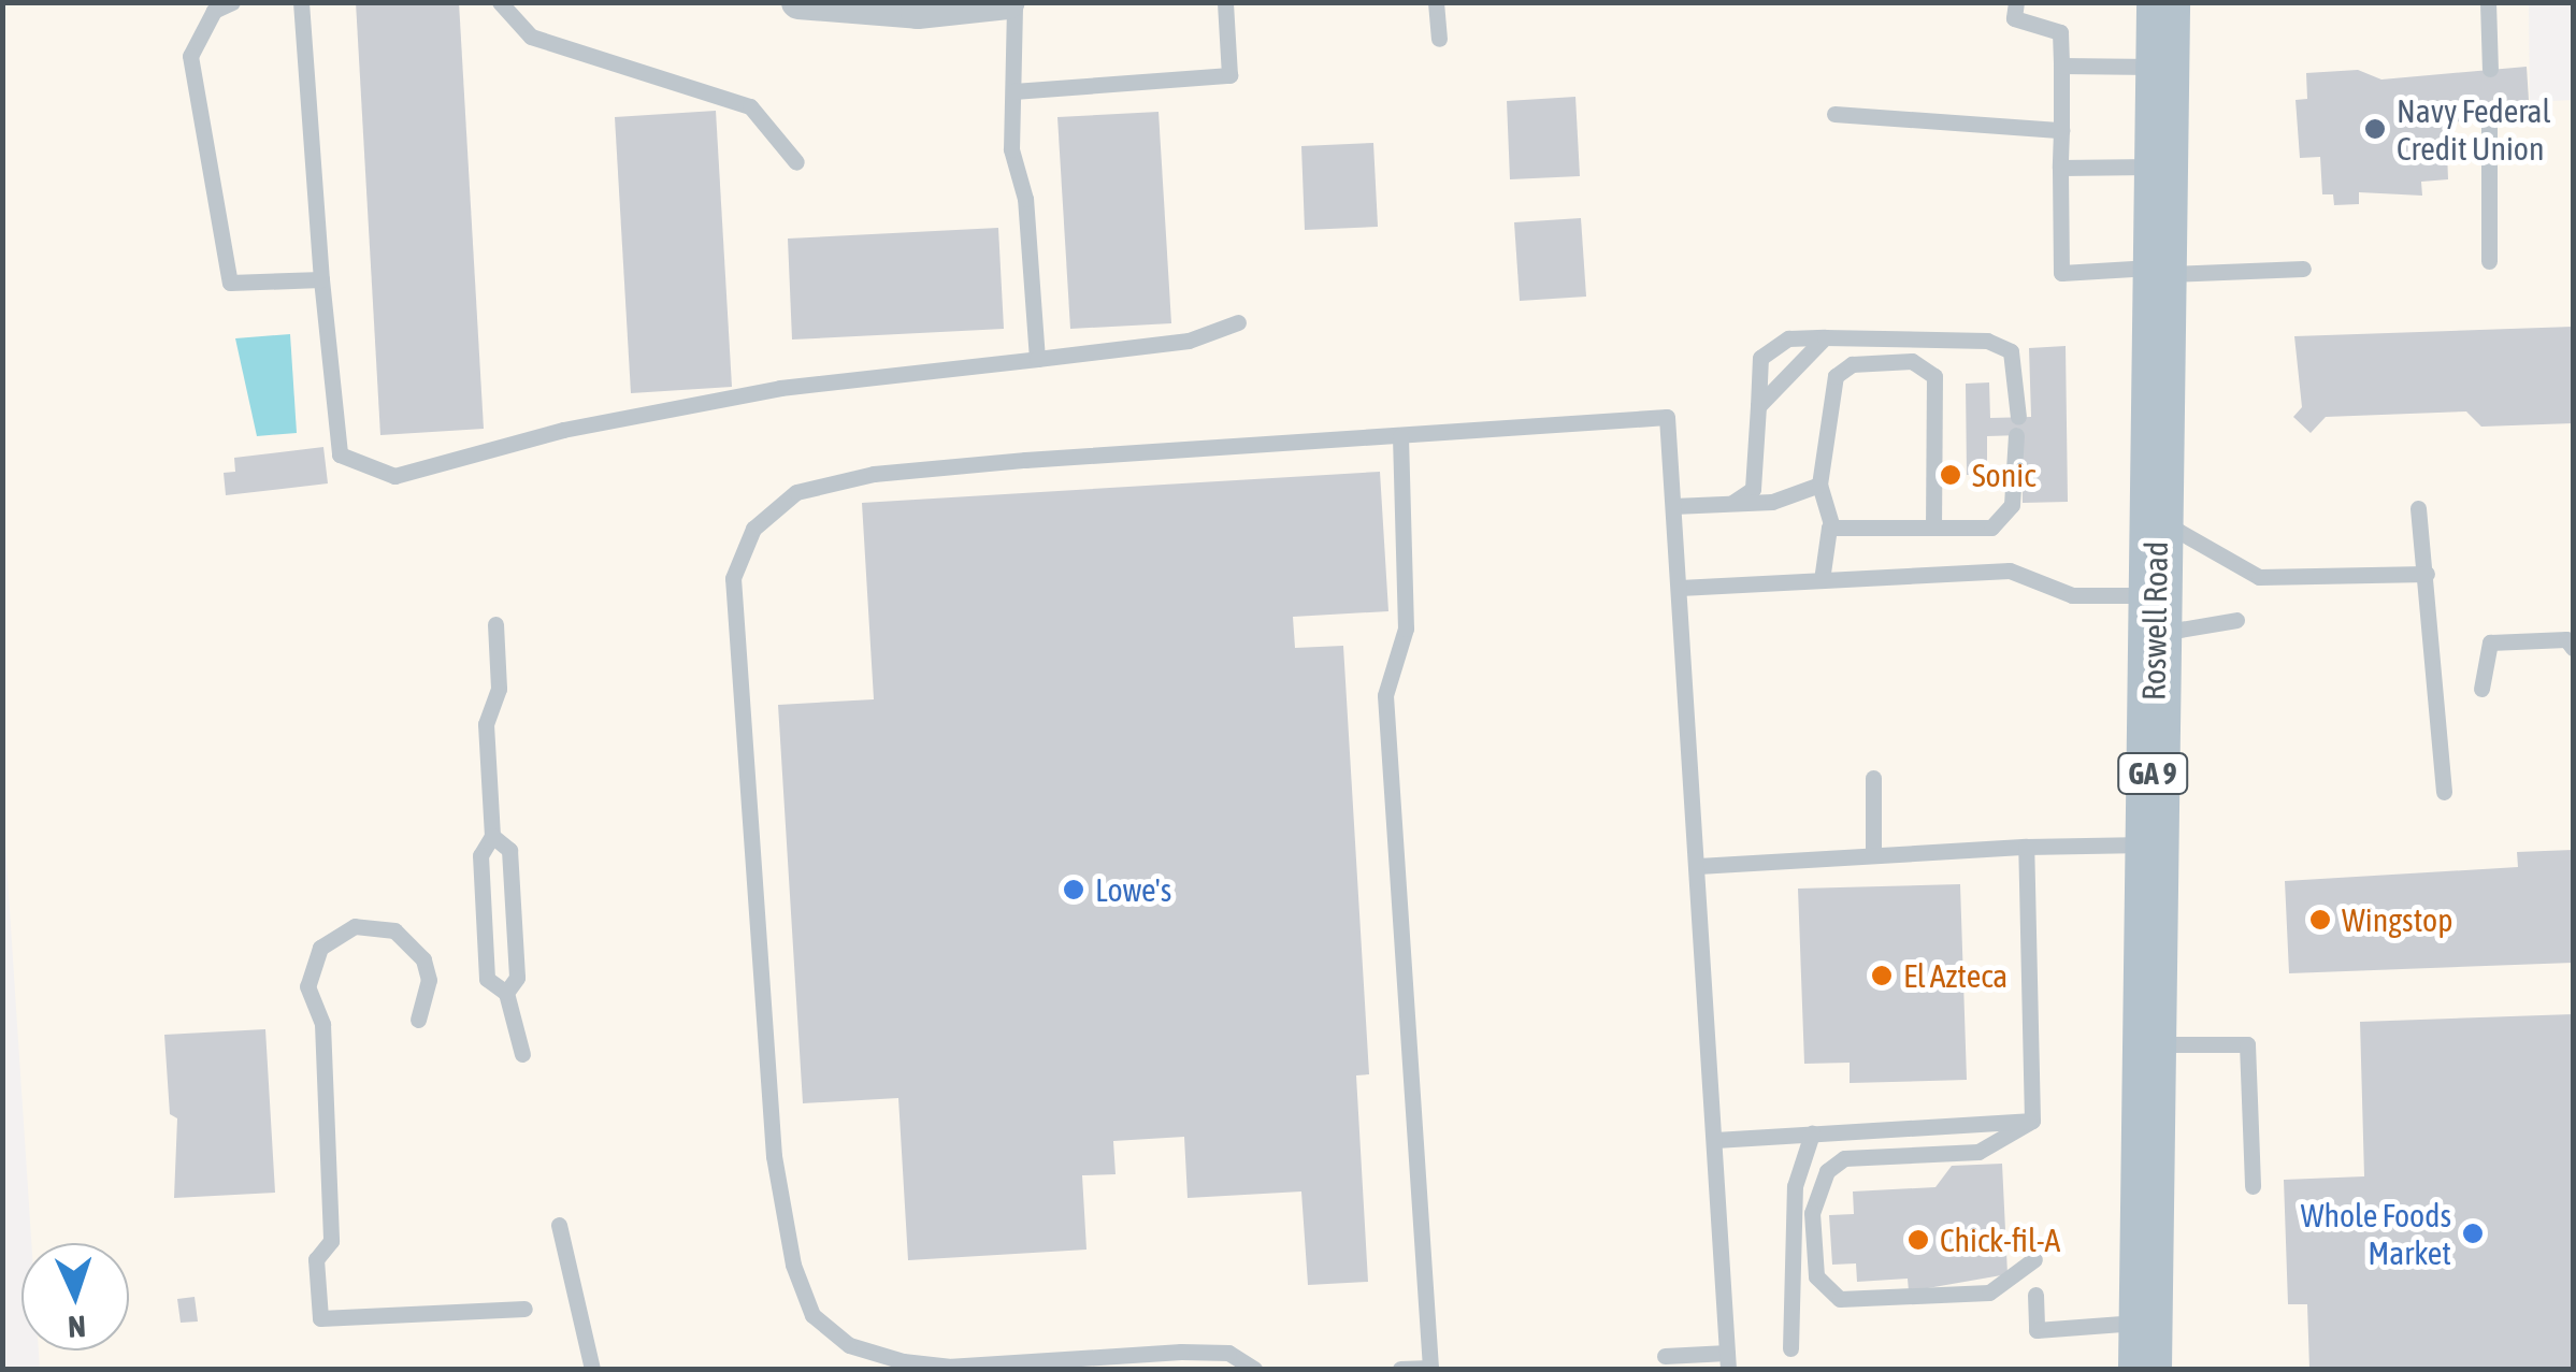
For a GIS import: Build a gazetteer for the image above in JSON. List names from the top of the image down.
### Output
{
  "streets": {
    "main road": ["Roswell Road", "GA 9"]
  },
  "places": [
    "Navy Federal Credit Union",
    "Sonic",
    "Lowe's",
    "Wingstop",
    "El Azteca",
    "Whole Foods Market",
    "Chick-fil-A"
  ],
  "north": "bottom"
}
